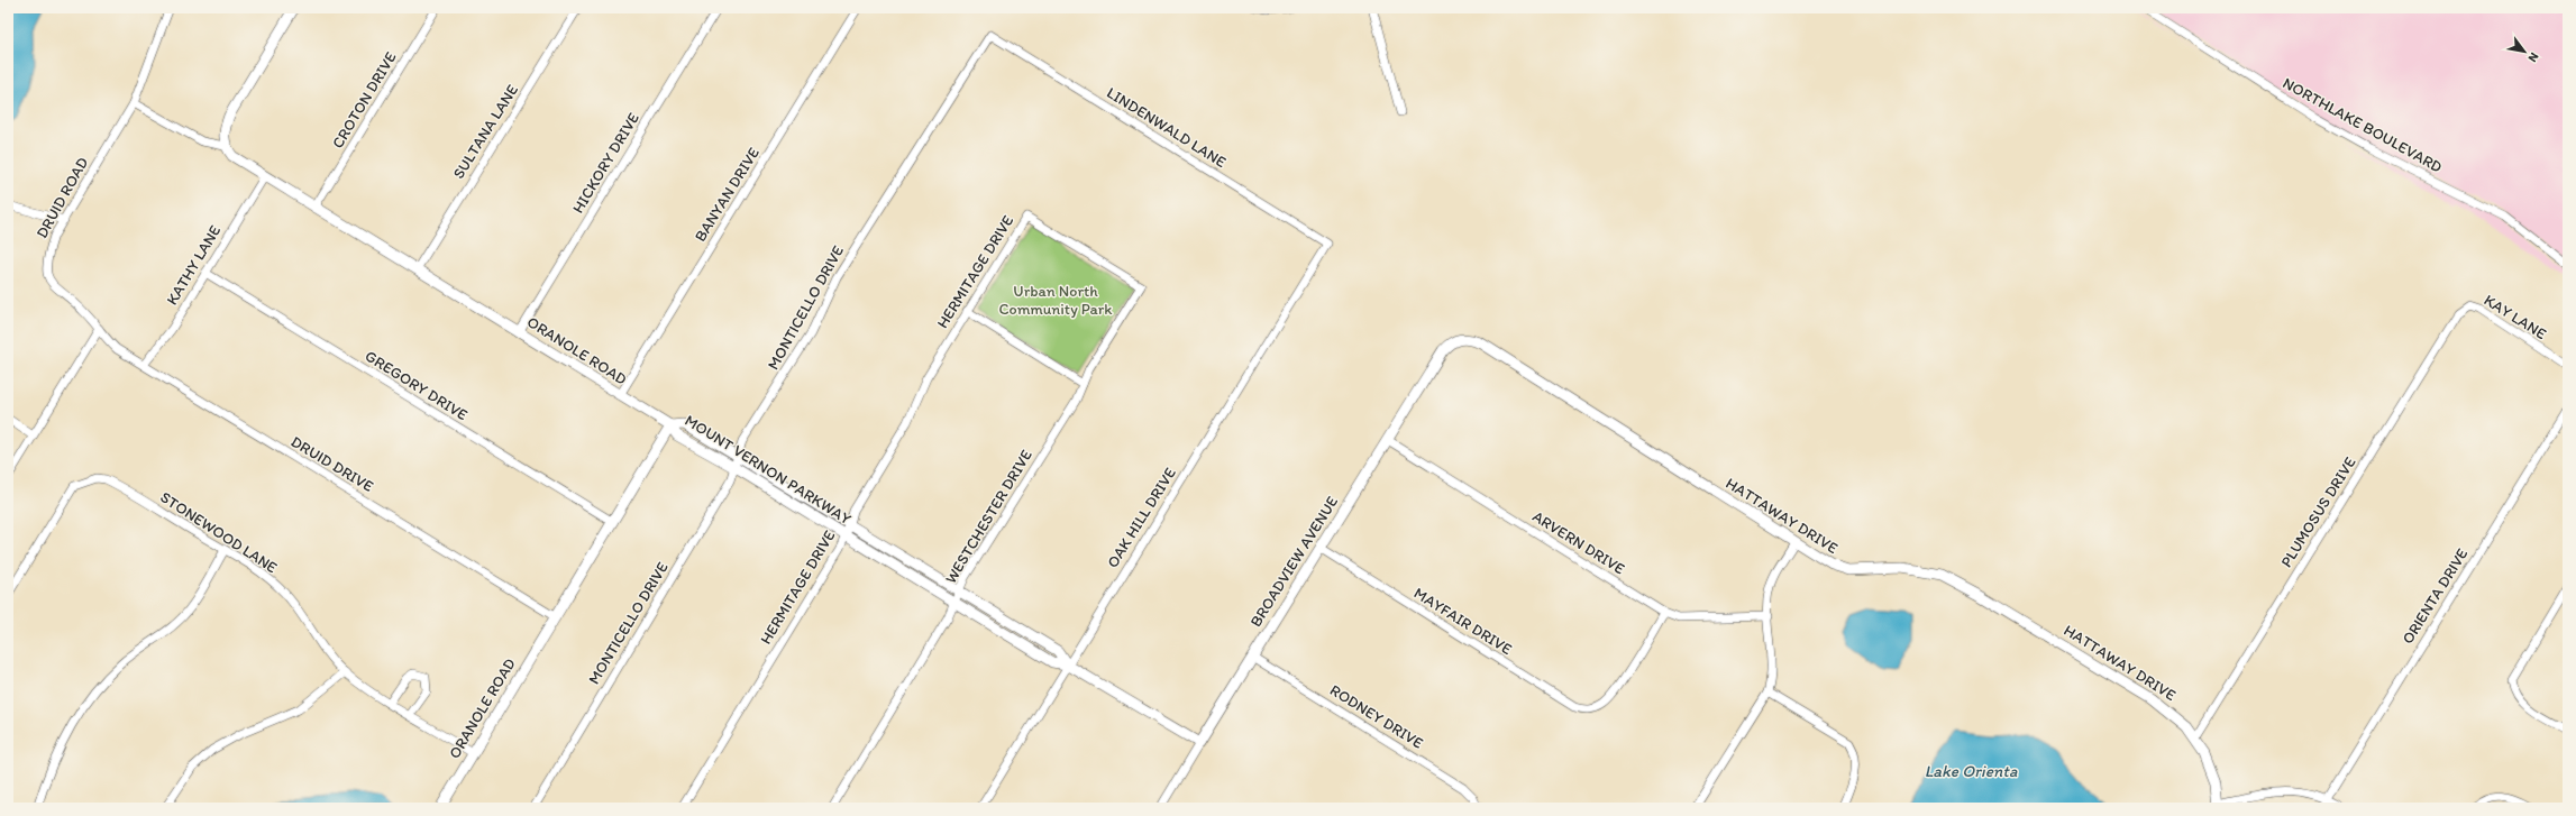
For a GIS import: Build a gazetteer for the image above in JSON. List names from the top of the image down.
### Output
{
  "streets": {
    "street": [
      "CROTON DRIVE",
      "NORTHLAKE BOULEVARD",
      "LINDENWALD LANE",
      "SULTANA LANE",
      "HICKORY DRIVE",
      "BANYAN DRIVE",
      "DRUID ROAD",
      "KATHY LANE",
      "HERMITAGE DRIVE",
      "MONTICELLO DRIVE",
      "KAY LANE",
      "ORANOLE ROAD",
      "GREGORY DRIVE",
      "DRUID DRIVE",
      "MOUNT VERNON PARKWAY",
      "PLUMOSUS DRIVE",
      "HATTAWAY DRIVE",
      "WESTCHESTER DRIVE",
      "OAK HILL DRIVE",
      "STONEWOOD LANE",
      "ARVERN DRIVE",
      "BROADVIEW AVENUE",
      "ORIENTA DRIVE",
      "MAYFAIR DRIVE",
      "RODNEY DRIVE"
    ]
  },
  "crossings": [
    ["CROTON DRIVE", "ORANOLE ROAD"],
    ["LINDENWALD LANE", "MONTICELLO DRIVE"],
    ["LINDENWALD LANE", "OAK HILL DRIVE"],
    ["SULTANA LANE", "ORANOLE ROAD"],
    ["HICKORY DRIVE", "ORANOLE ROAD"],
    ["BANYAN DRIVE", "ORANOLE ROAD"],
    ["DRUID ROAD", "DRUID DRIVE"],
    ["KATHY LANE", "ORANOLE ROAD"],
    ["KATHY LANE", "GREGORY DRIVE"],
    ["KATHY LANE", "DRUID DRIVE"],
    ["HERMITAGE DRIVE", "MOUNT VERNON PARKWAY"],
    ["HERMITAGE DRIVE", "WESTCHESTER DRIVE"],
    ["MONTICELLO DRIVE", "MOUNT VERNON PARKWAY"],
    ["KAY LANE", "PLUMOSUS DRIVE"],
    ["ORANOLE ROAD", "GREGORY DRIVE"],
    ["ORANOLE ROAD", "DRUID DRIVE"],
    ["ORANOLE ROAD", "MOUNT VERNON PARKWAY"],
    ["ORANOLE ROAD", "STONEWOOD LANE"],
    ["MOUNT VERNON PARKWAY", "WESTCHESTER DRIVE"],
    ["MOUNT VERNON PARKWAY", "OAK HILL DRIVE"],
    ["MOUNT VERNON PARKWAY", "BROADVIEW AVENUE"],
    ["PLUMOSUS DRIVE", "HATTAWAY DRIVE"],
    ["HATTAWAY DRIVE", "BROADVIEW AVENUE"],
    ["ARVERN DRIVE", "BROADVIEW AVENUE"],
    ["ARVERN DRIVE", "MAYFAIR DRIVE"],
    ["BROADVIEW AVENUE", "MAYFAIR DRIVE"],
    ["BROADVIEW AVENUE", "RODNEY DRIVE"]
  ],
  "water": ["Lake Orienta"],
  "parks": ["Urban North Community Park"],
  "north": "bottom right"
}
